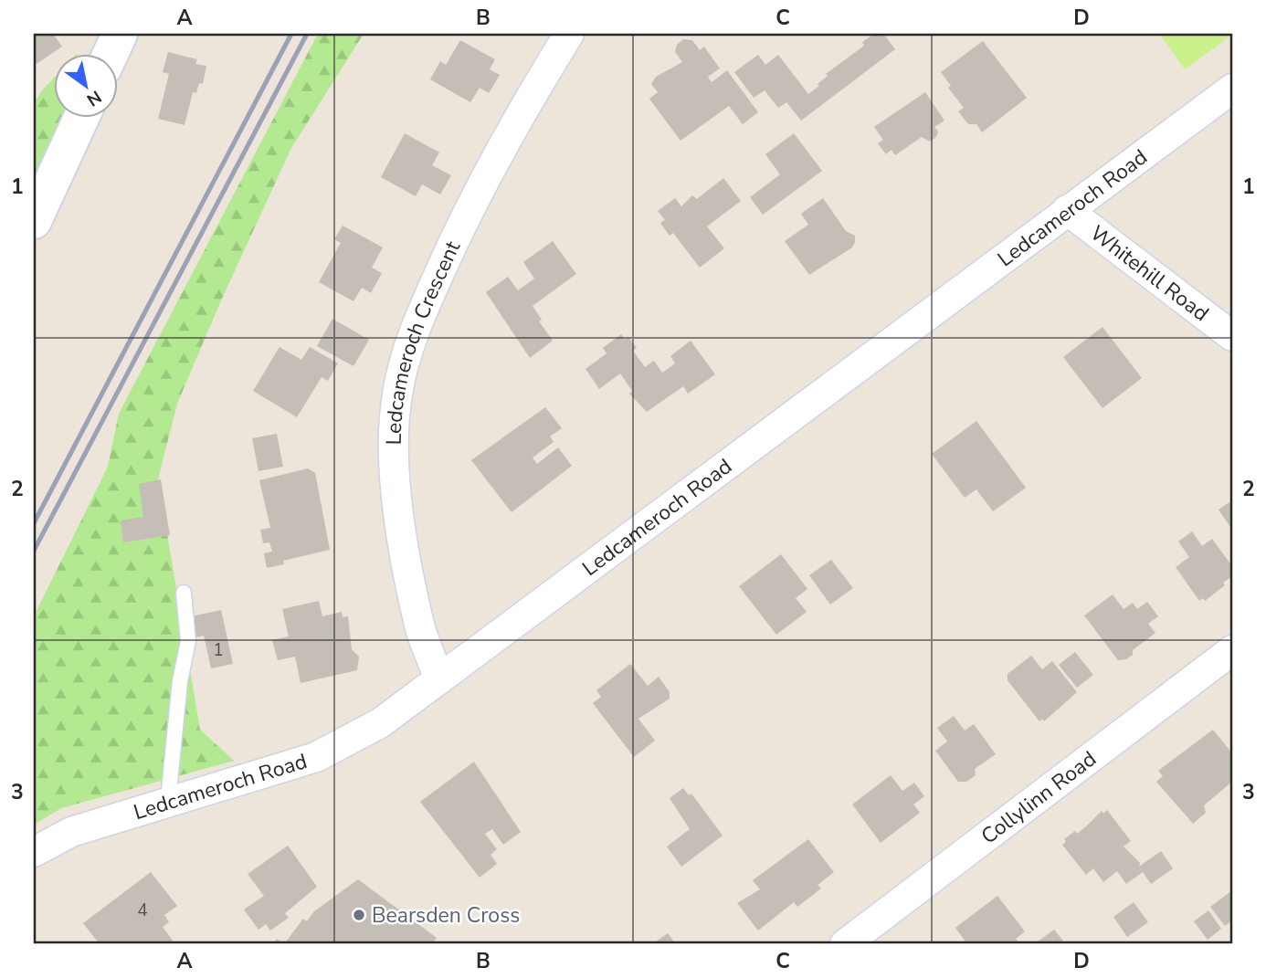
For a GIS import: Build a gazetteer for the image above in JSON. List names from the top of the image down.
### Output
{
  "streets": {
    "street": [
      "Ledcameroch Road",
      "Whitehill Road",
      "Ledcameroch Crescent",
      "Collylinn Road"
    ]
  },
  "crossings": [
    ["Ledcameroch Road", "Whitehill Road"],
    ["Ledcameroch Road", "Ledcameroch Crescent"]
  ],
  "places": ["Bearsden Cross"],
  "house_numbers": ["1", "4"],
  "north": "bottom right",
  "grid": {
    "columns": [
      "A",
      "B",
      "C",
      "D"
    ],
    "rows": ["1", "2", "3"]
  }
}
